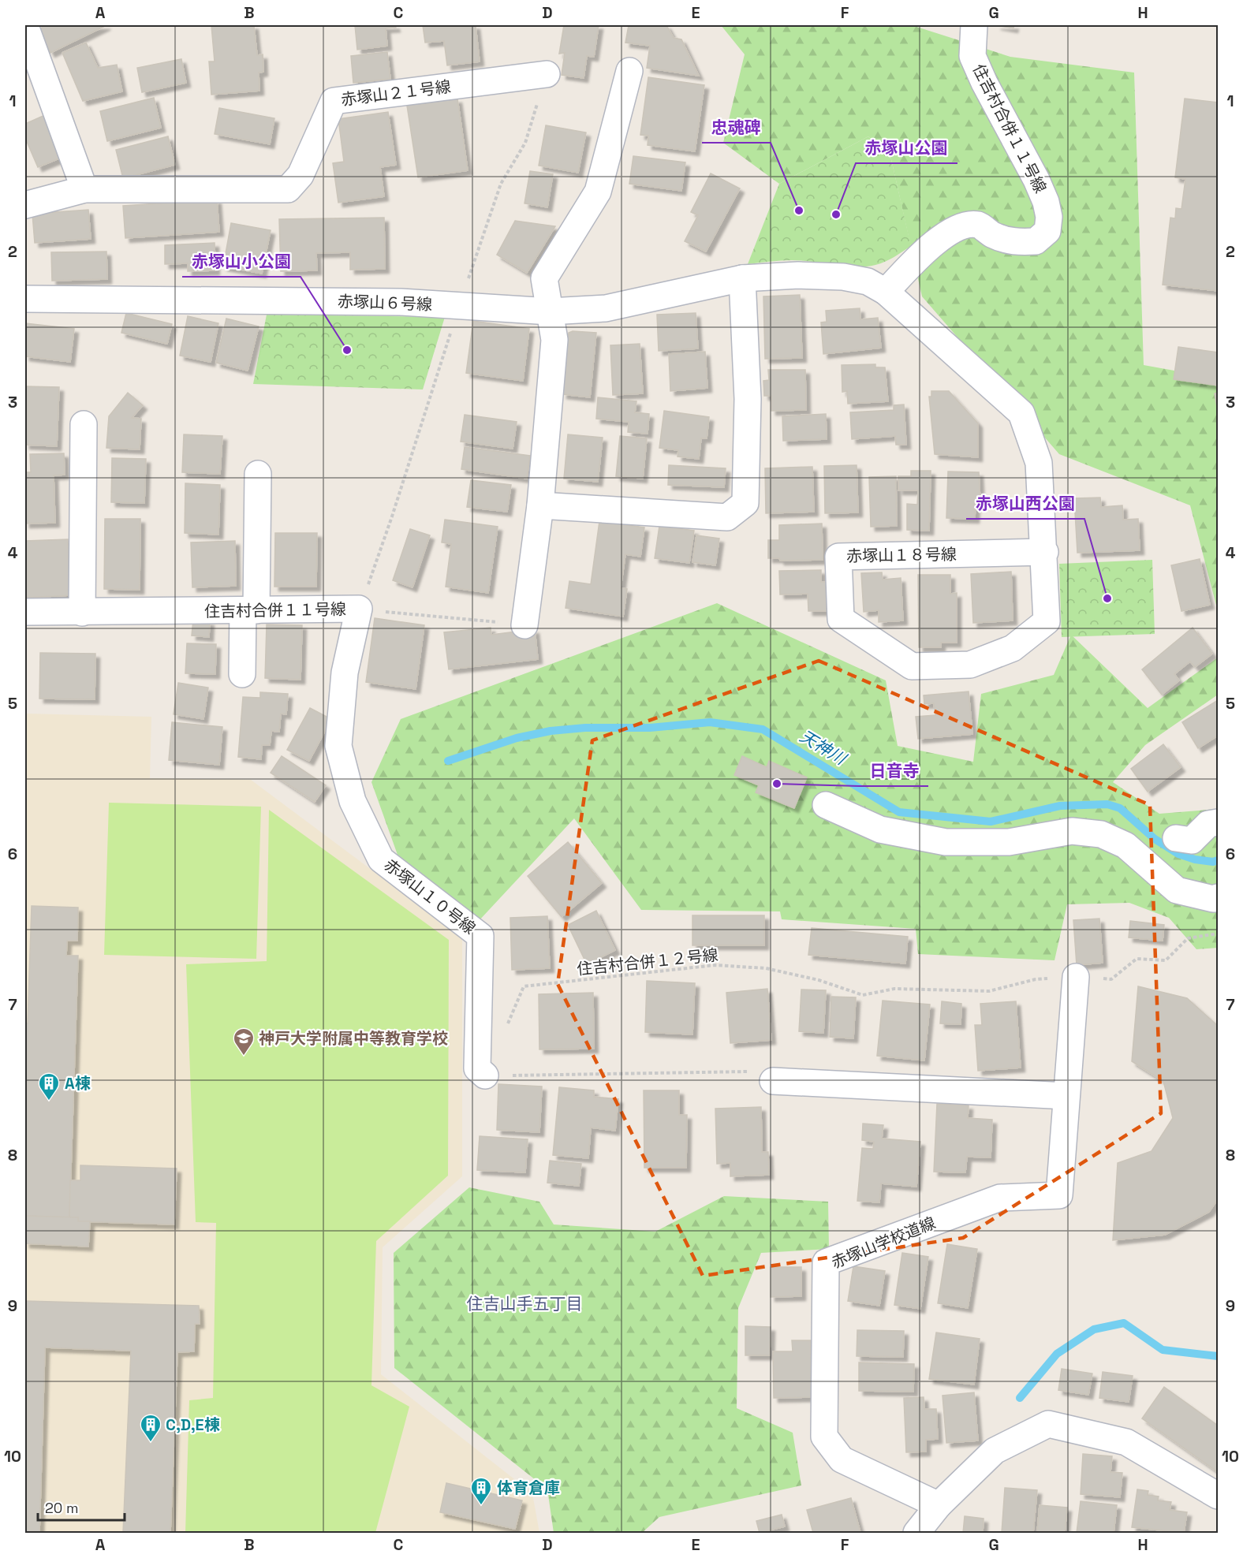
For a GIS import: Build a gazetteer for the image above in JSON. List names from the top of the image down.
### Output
{
  "streets": {
    "street": [
      "赤塚山２１号線",
      "住吉村合併１１号線",
      "赤塚山６号線",
      "赤塚山１８号線",
      "赤塚山１０号線",
      "赤塚山学校道線"
    ],
    "path": ["住吉村合併１２号線"]
  },
  "crossings": [
    ["住吉村合併１１号線", "赤塚山１８号線"],
    ["住吉村合併１１号線", "赤塚山１０号線"],
    ["住吉村合併１２号線", "赤塚山学校道線"]
  ],
  "districts": ["住吉山手五丁目"],
  "water": ["天神川"],
  "places": {
    "other": [
      "忠魂碑",
      "赤塚山公園",
      "赤塚山小公園",
      "赤塚山西公園",
      "日音寺"
    ],
    "school or university": ["神戸大学附属中等教育学校"],
    "building": ["A棟", "C,D,E棟", "体育倉庫"]
  },
  "scale_bar": "20 m",
  "grid": {
    "columns": [
      "A",
      "B",
      "C",
      "D",
      "E",
      "F",
      "G",
      "H"
    ],
    "rows": [
      "1",
      "2",
      "3",
      "4",
      "5",
      "6",
      "7",
      "8",
      "9",
      "10"
    ]
  }
}
